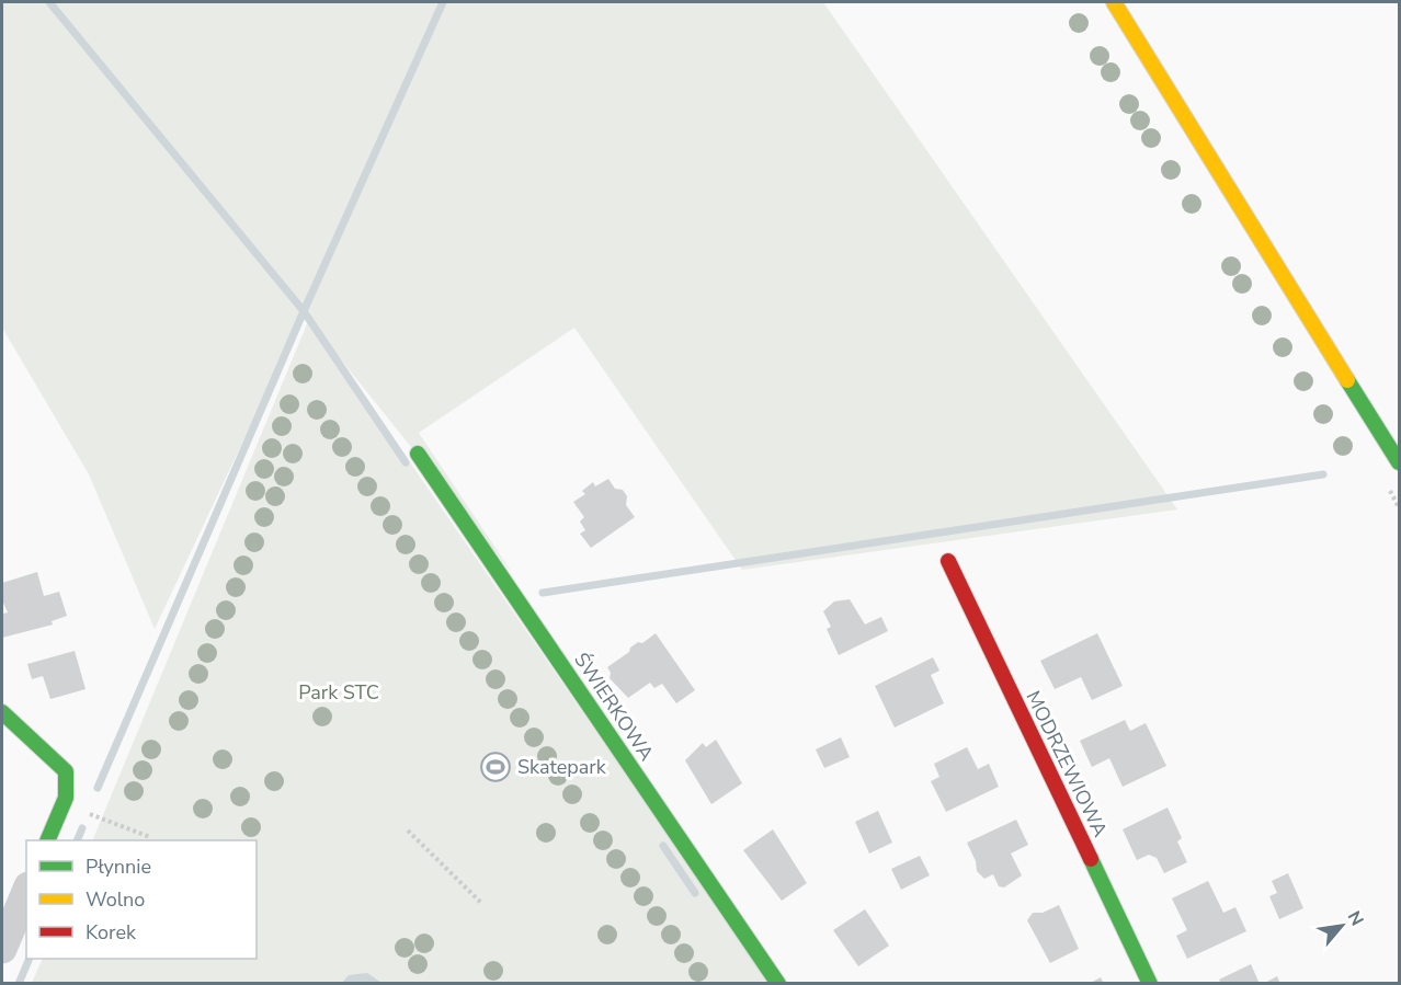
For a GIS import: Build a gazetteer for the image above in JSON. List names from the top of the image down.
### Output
{
  "streets": {
    "street": ["ŚWIERKOWA", "MODRZEWIOWA"]
  },
  "parks": ["Park STC"],
  "places": {
    "sports": ["Skatepark"]
  },
  "legend": ["Płynnie", "Wolno", "Korek"],
  "north": "top right"
}
